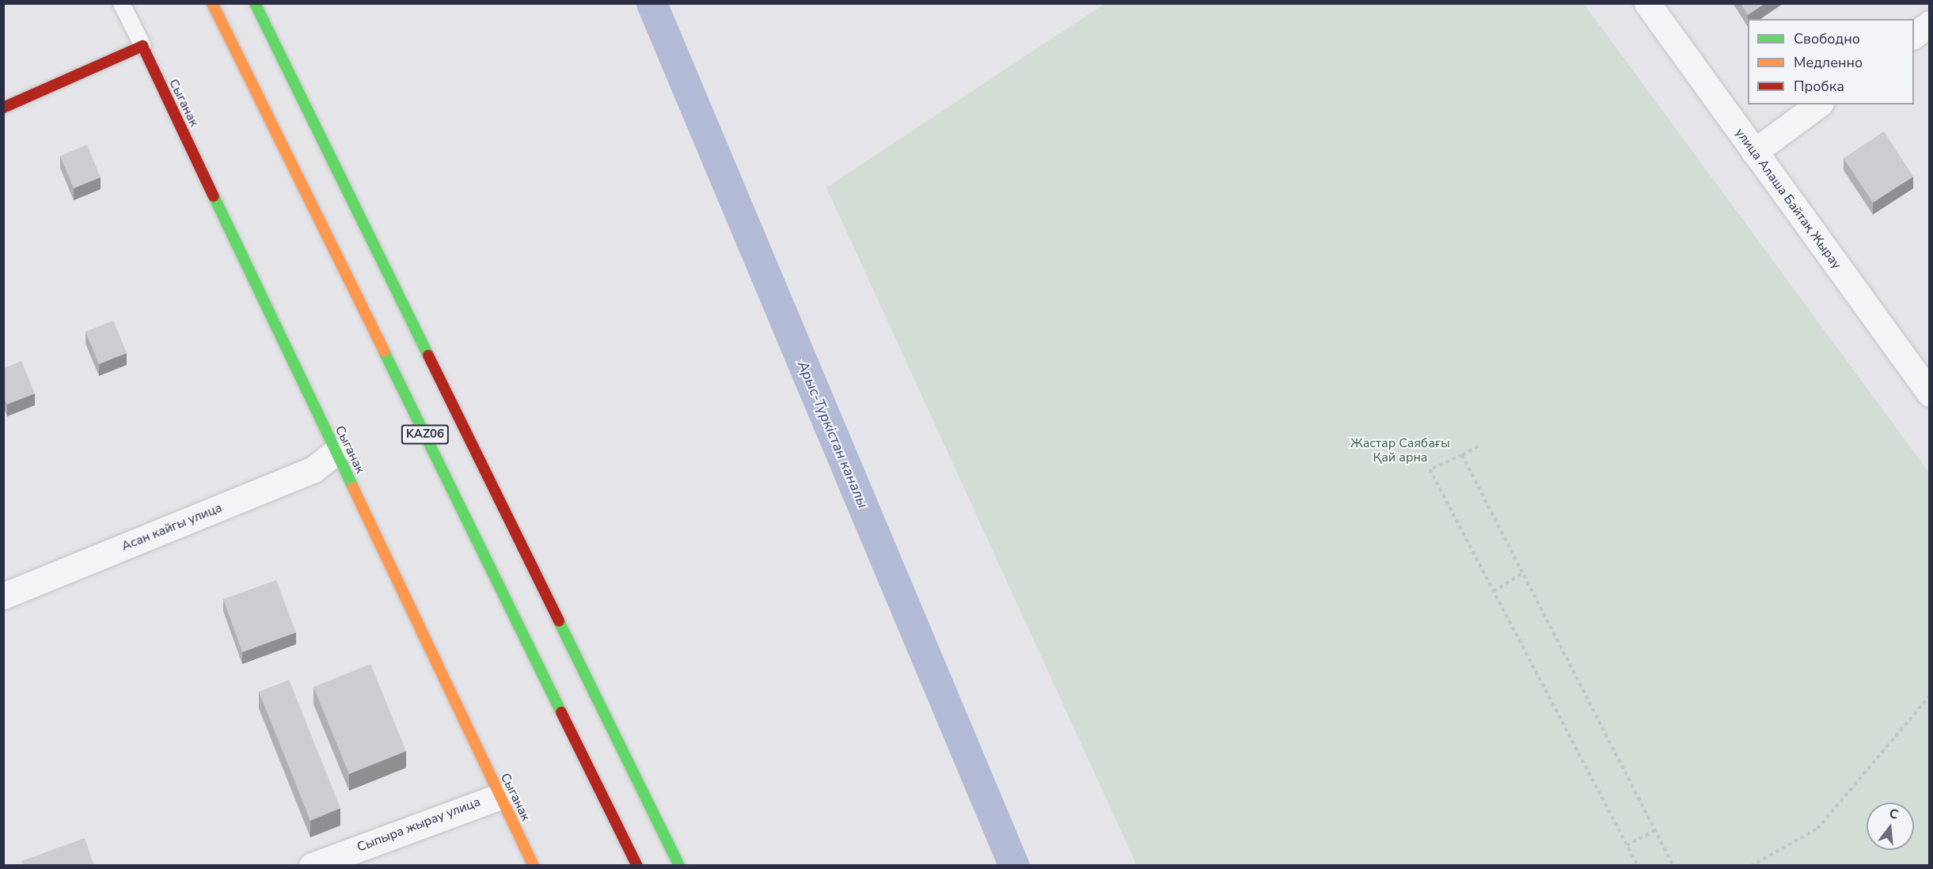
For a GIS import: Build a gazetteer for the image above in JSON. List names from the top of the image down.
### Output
{
  "streets": {
    "main road": ["Сыганак", "KАZ06"],
    "street": ["улица Алаша Байтақ Жырау", "Асан кайгы улица", "Сыпыра жырау улица"]
  },
  "crossings": [
    ["Сыганак", "Асан кайгы улица"],
    ["Сыганак", "Сыпыра жырау улица"]
  ],
  "water": ["Арыс-Түркістан каналы"],
  "parks": ["Жастар Саябағы Қай арна"],
  "legend": ["Свободно", "Медленно", "Пробка"],
  "north": "top"
}
